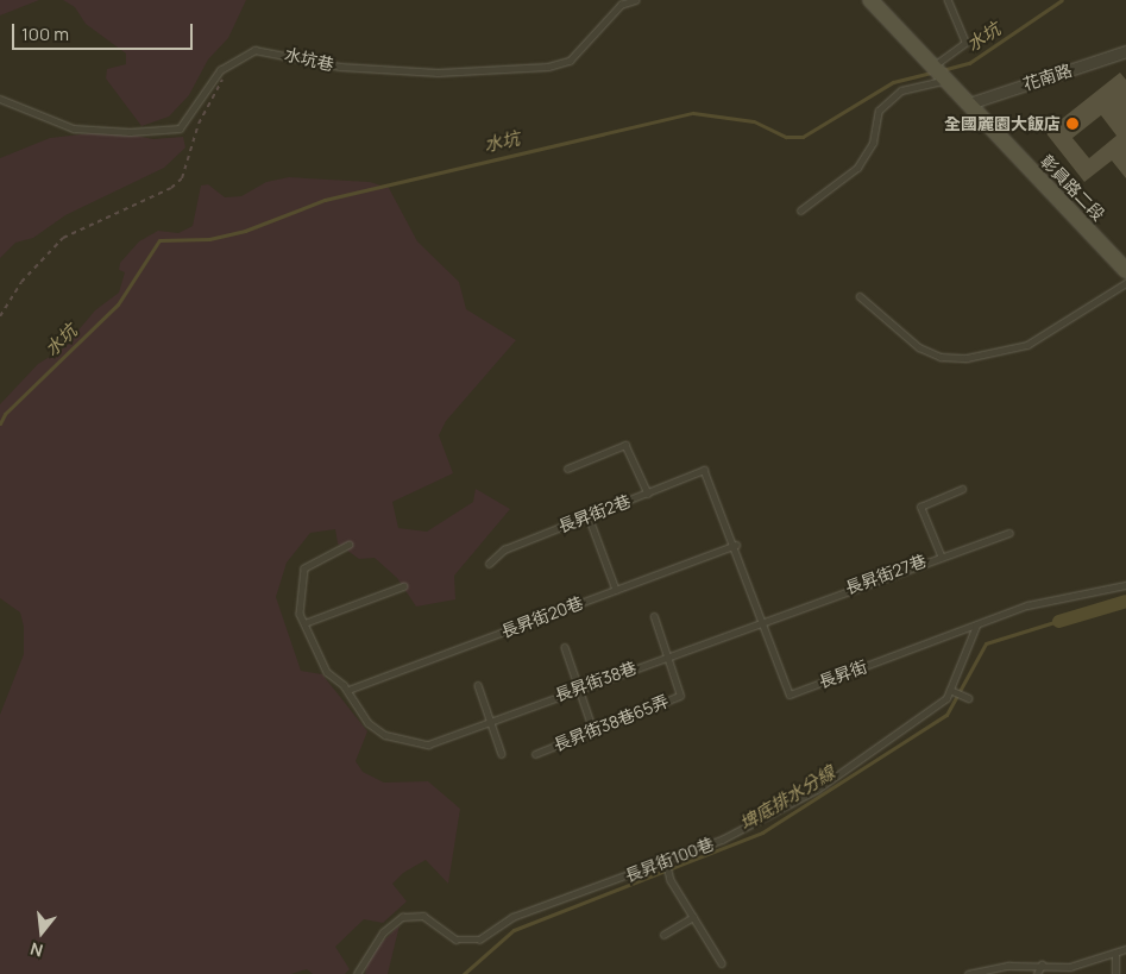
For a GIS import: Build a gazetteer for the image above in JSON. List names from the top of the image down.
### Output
{
  "streets": {
    "main road": ["彰員路二段"],
    "street": ["花南路"],
    "lane": [
      "水坑巷",
      "長昇街2巷",
      "長昇街27巷",
      "長昇街20巷",
      "長昇街",
      "長昇街38巷",
      "長昇街38巷65弄",
      "長昇街100巷"
    ]
  },
  "crossings": [
    ["花南路", "彰員路二段"],
    ["長昇街2巷", "長昇街"],
    ["長昇街27巷", "長昇街"],
    ["長昇街27巷", "長昇街38巷"],
    ["長昇街20巷", "長昇街"],
    ["長昇街20巷", "長昇街38巷"],
    ["長昇街", "長昇街38巷"],
    ["長昇街", "長昇街100巷"],
    ["長昇街38巷", "長昇街38巷65弄"]
  ],
  "water": ["水坑", "埤底排水分線"],
  "places": ["全國麗園大飯店"],
  "scale_bar": "100 m",
  "north": "bottom"
}
